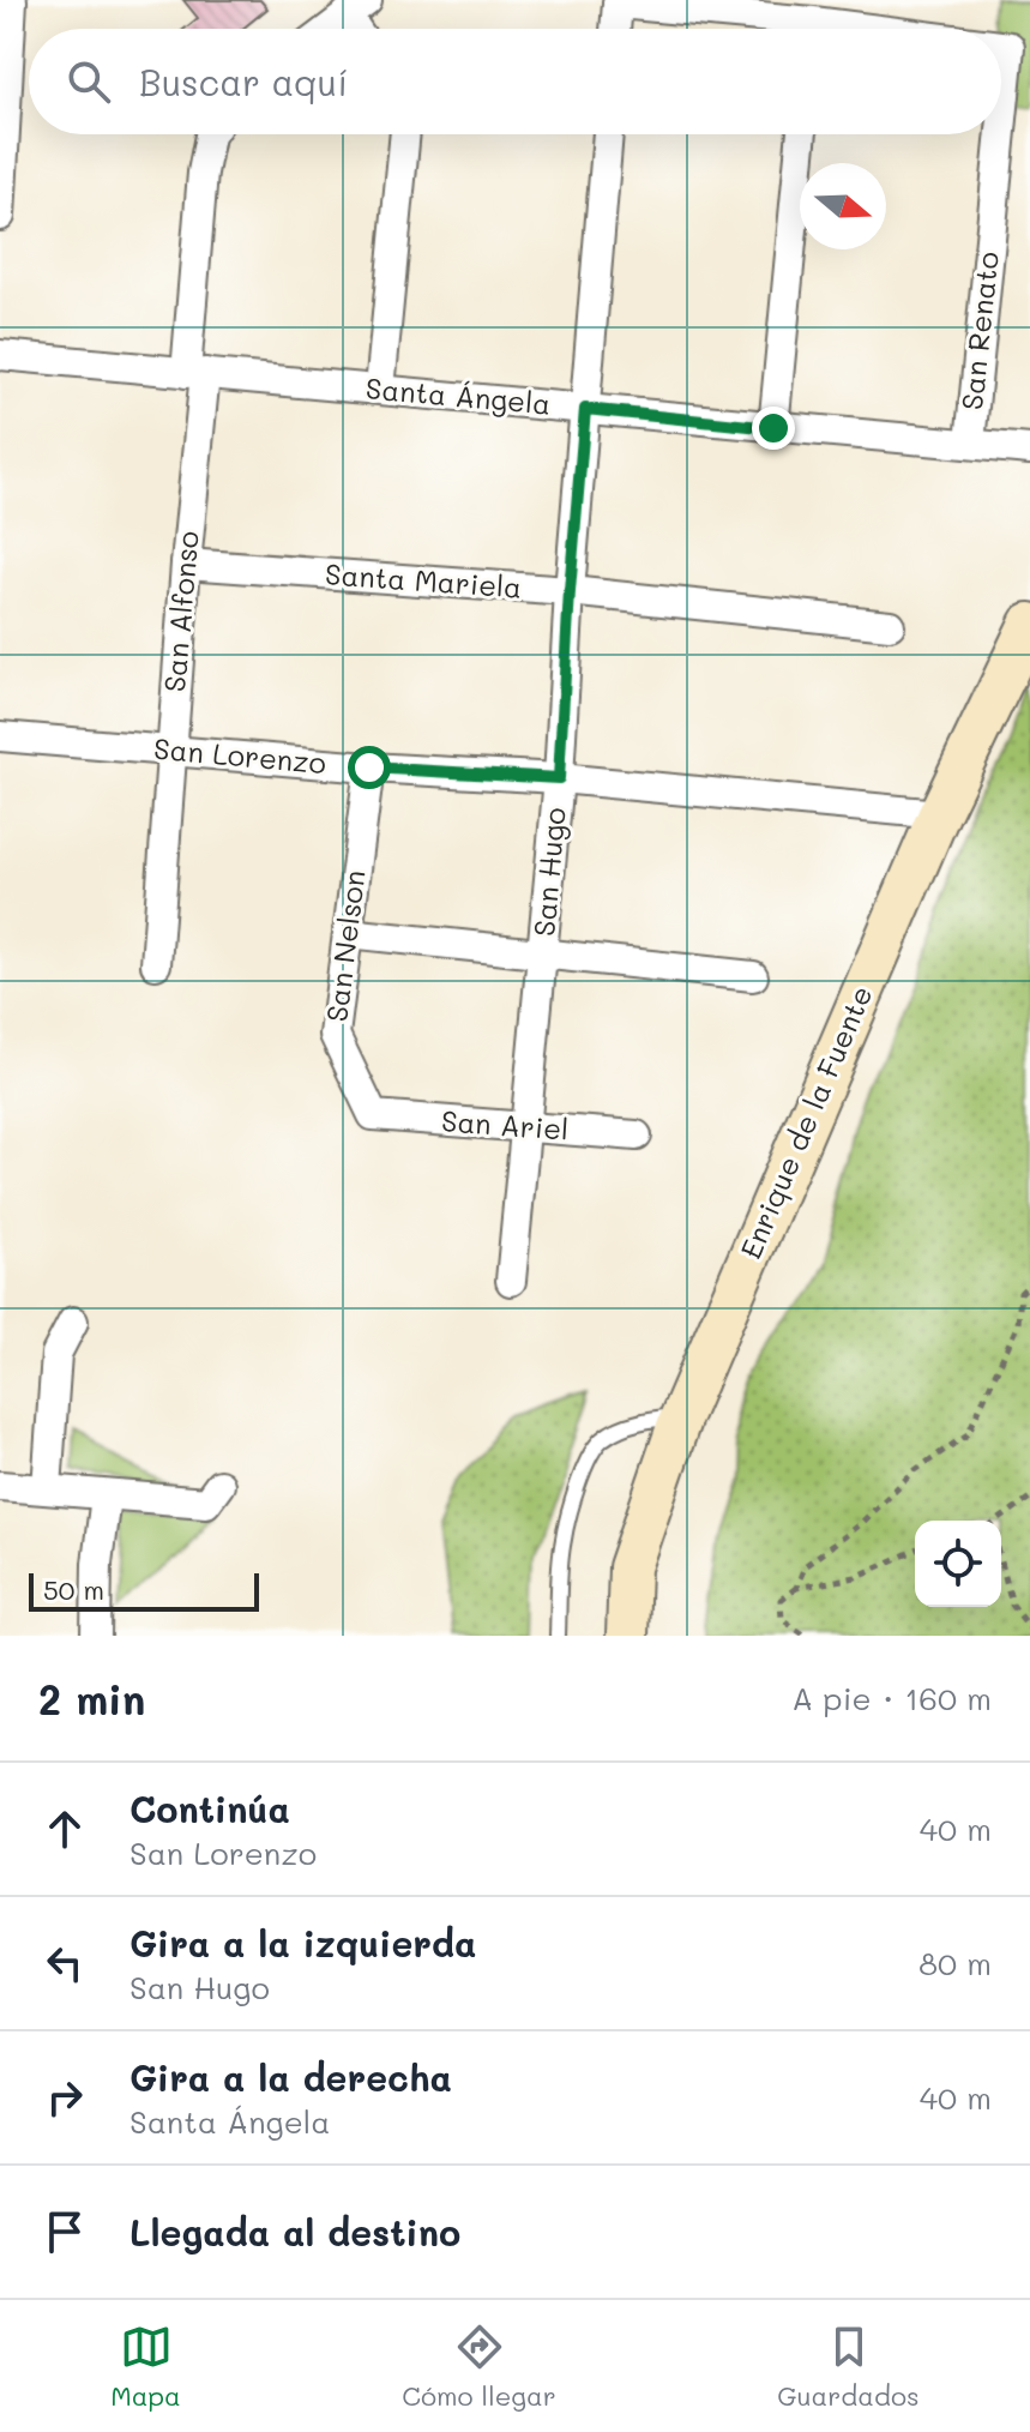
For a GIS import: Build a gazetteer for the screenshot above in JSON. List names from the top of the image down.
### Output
{
  "streets": {
    "main road": ["Enrique de la Fuente"],
    "street": [
      "San Renato",
      "Santa Ángela",
      "Santa Mariela",
      "San Alfonso",
      "San Lorenzo",
      "San Hugo",
      "San Nelson",
      "San Ariel"
    ]
  },
  "crossings": [
    ["San Renato", "Santa Ángela"],
    ["Santa Ángela", "San Alfonso"],
    ["Santa Ángela", "San Hugo"],
    ["Santa Mariela", "San Alfonso"],
    ["Santa Mariela", "San Hugo"],
    ["San Alfonso", "San Lorenzo"],
    ["San Lorenzo", "San Hugo"],
    ["San Lorenzo", "San Nelson"],
    ["San Lorenzo", "Enrique de la Fuente"],
    ["San Hugo", "San Ariel"],
    ["San Nelson", "San Ariel"]
  ],
  "scale_bar": "50 m",
  "north": "right",
  "page": {
    "search": "Buscar aquí",
    "scale": "50 m",
    "heading": ["2 min", "A pie · 160 m"],
    "list": [
      ["Continúa", "San Lorenzo", "40 m"],
      ["Gira a la izquierda", "San Hugo", "80 m"],
      ["Gira a la derecha", "Santa Ángela", "40 m"],
      "Llegada al destino"
    ],
    "nav": ["Mapa", "Cómo llegar", "Guardados"]
  }
}
